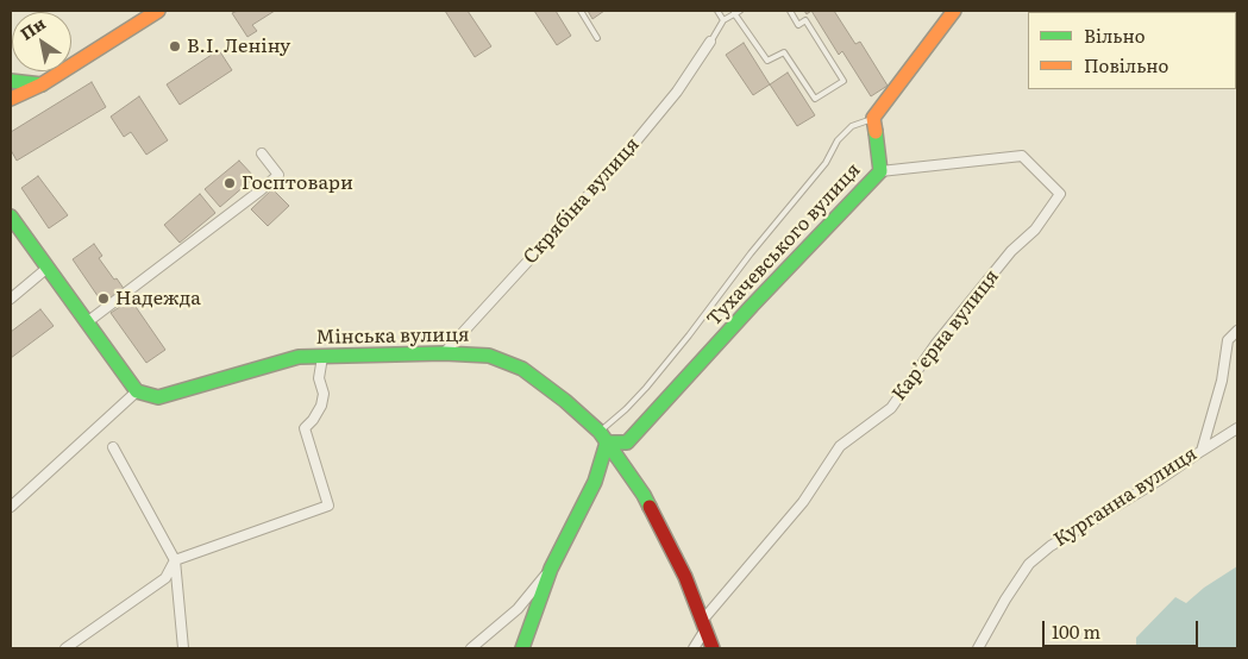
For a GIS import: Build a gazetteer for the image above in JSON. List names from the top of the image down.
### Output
{
  "streets": {
    "street": [
      "Скрябіна вулиця",
      "Тухачевського вулиця",
      "Кар’єрна вулиця",
      "Мінська вулиця",
      "Курганна вулиця"
    ]
  },
  "crossings": [
    ["Скрябіна вулиця", "Мінська вулиця"],
    ["Тухачевського вулиця", "Кар’єрна вулиця"],
    ["Тухачевського вулиця", "Мінська вулиця"],
    ["Кар’єрна вулиця", "Мінська вулиця"]
  ],
  "places": ["В.І. Леніну", "Госптовари", "Надежда"],
  "legend": ["Вільно", "Повільно"],
  "scale_bar": "100 m",
  "north": "top left"
}
